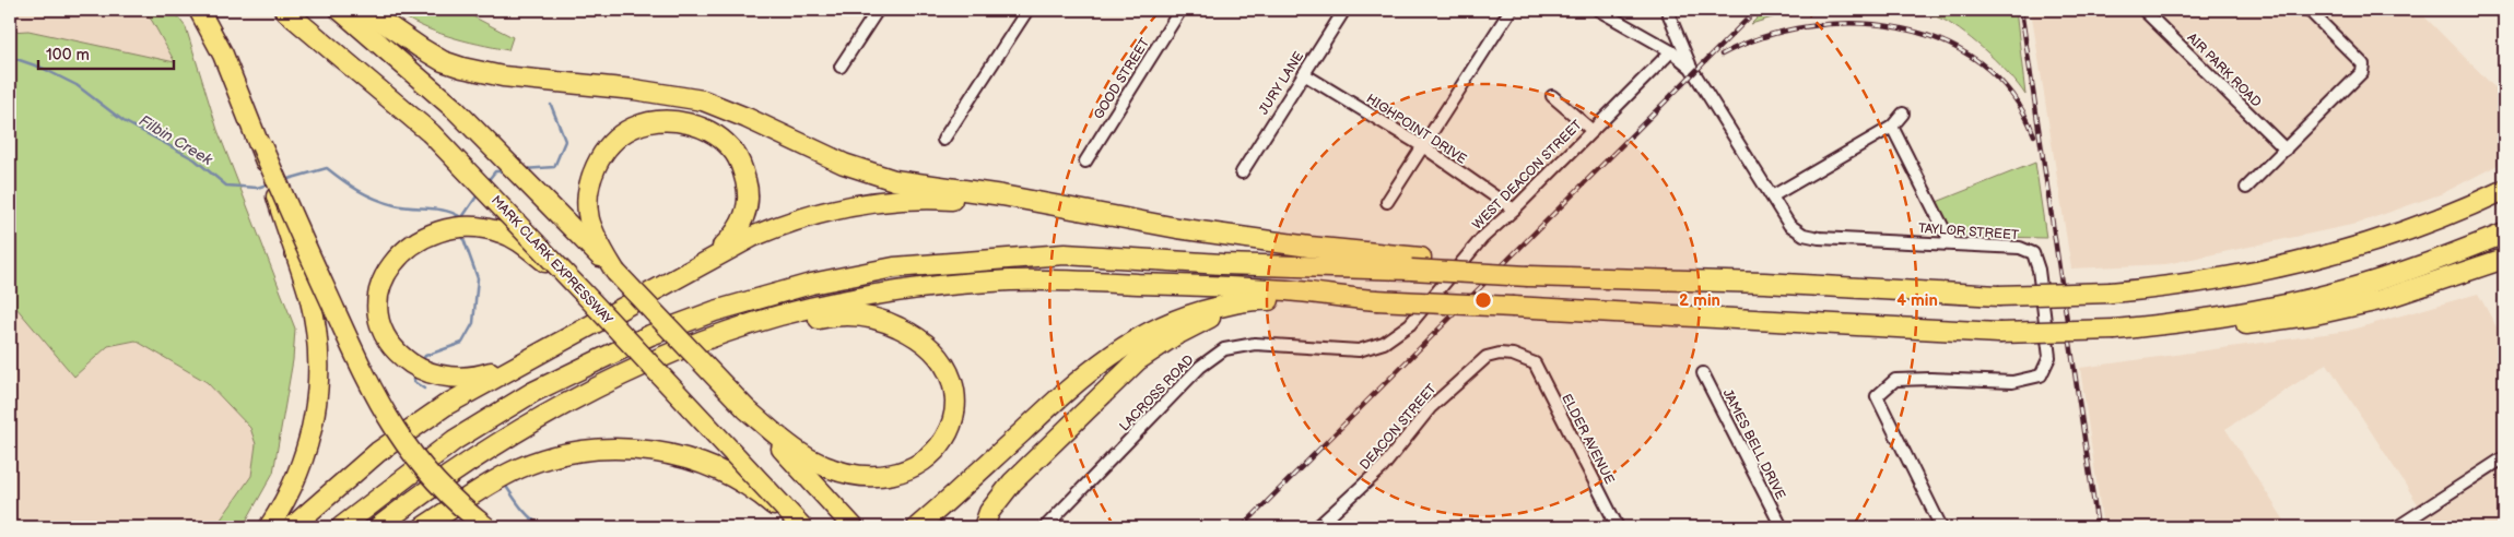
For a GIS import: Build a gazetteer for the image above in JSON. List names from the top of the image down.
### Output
{
  "streets": {
    "highway": ["MARK CLARK EXPRESSWAY"],
    "street": [
      "AIR PARK ROAD",
      "GOOD STREET",
      "JURY LANE",
      "HIGHPOINT DRIVE",
      "WEST DEACON STREET",
      "TAYLOR STREET",
      "LACROSS ROAD",
      "DEACON STREET",
      "ELDER AVENUE",
      "JAMES BELL DRIVE"
    ]
  },
  "crossings": [
    ["JURY LANE", "HIGHPOINT DRIVE"],
    ["HIGHPOINT DRIVE", "WEST DEACON STREET"],
    ["WEST DEACON STREET", "TAYLOR STREET"],
    ["WEST DEACON STREET", "LACROSS ROAD"],
    ["DEACON STREET", "ELDER AVENUE"]
  ],
  "water": ["Filbin Creek"],
  "scale_bar": "100 m",
  "rings": ["2 min", "4 min"]
}
